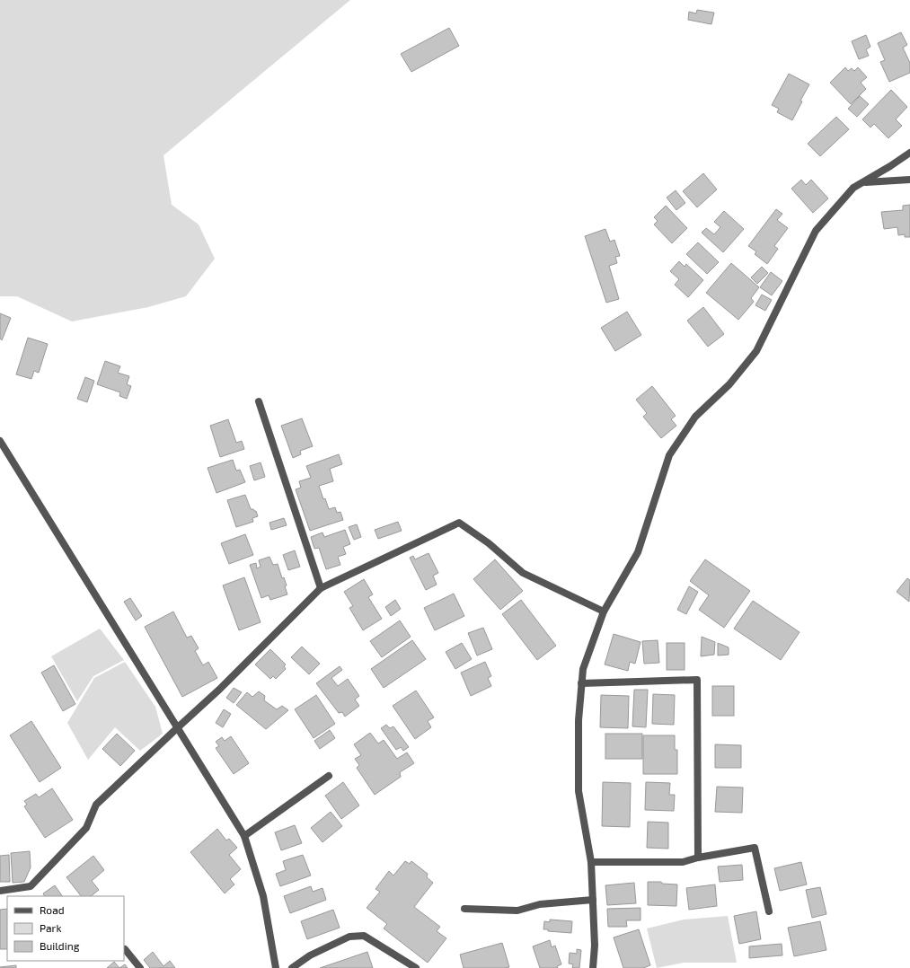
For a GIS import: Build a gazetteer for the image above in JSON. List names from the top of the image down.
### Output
{
  "legend": ["Road", "Park", "Building"]
}
